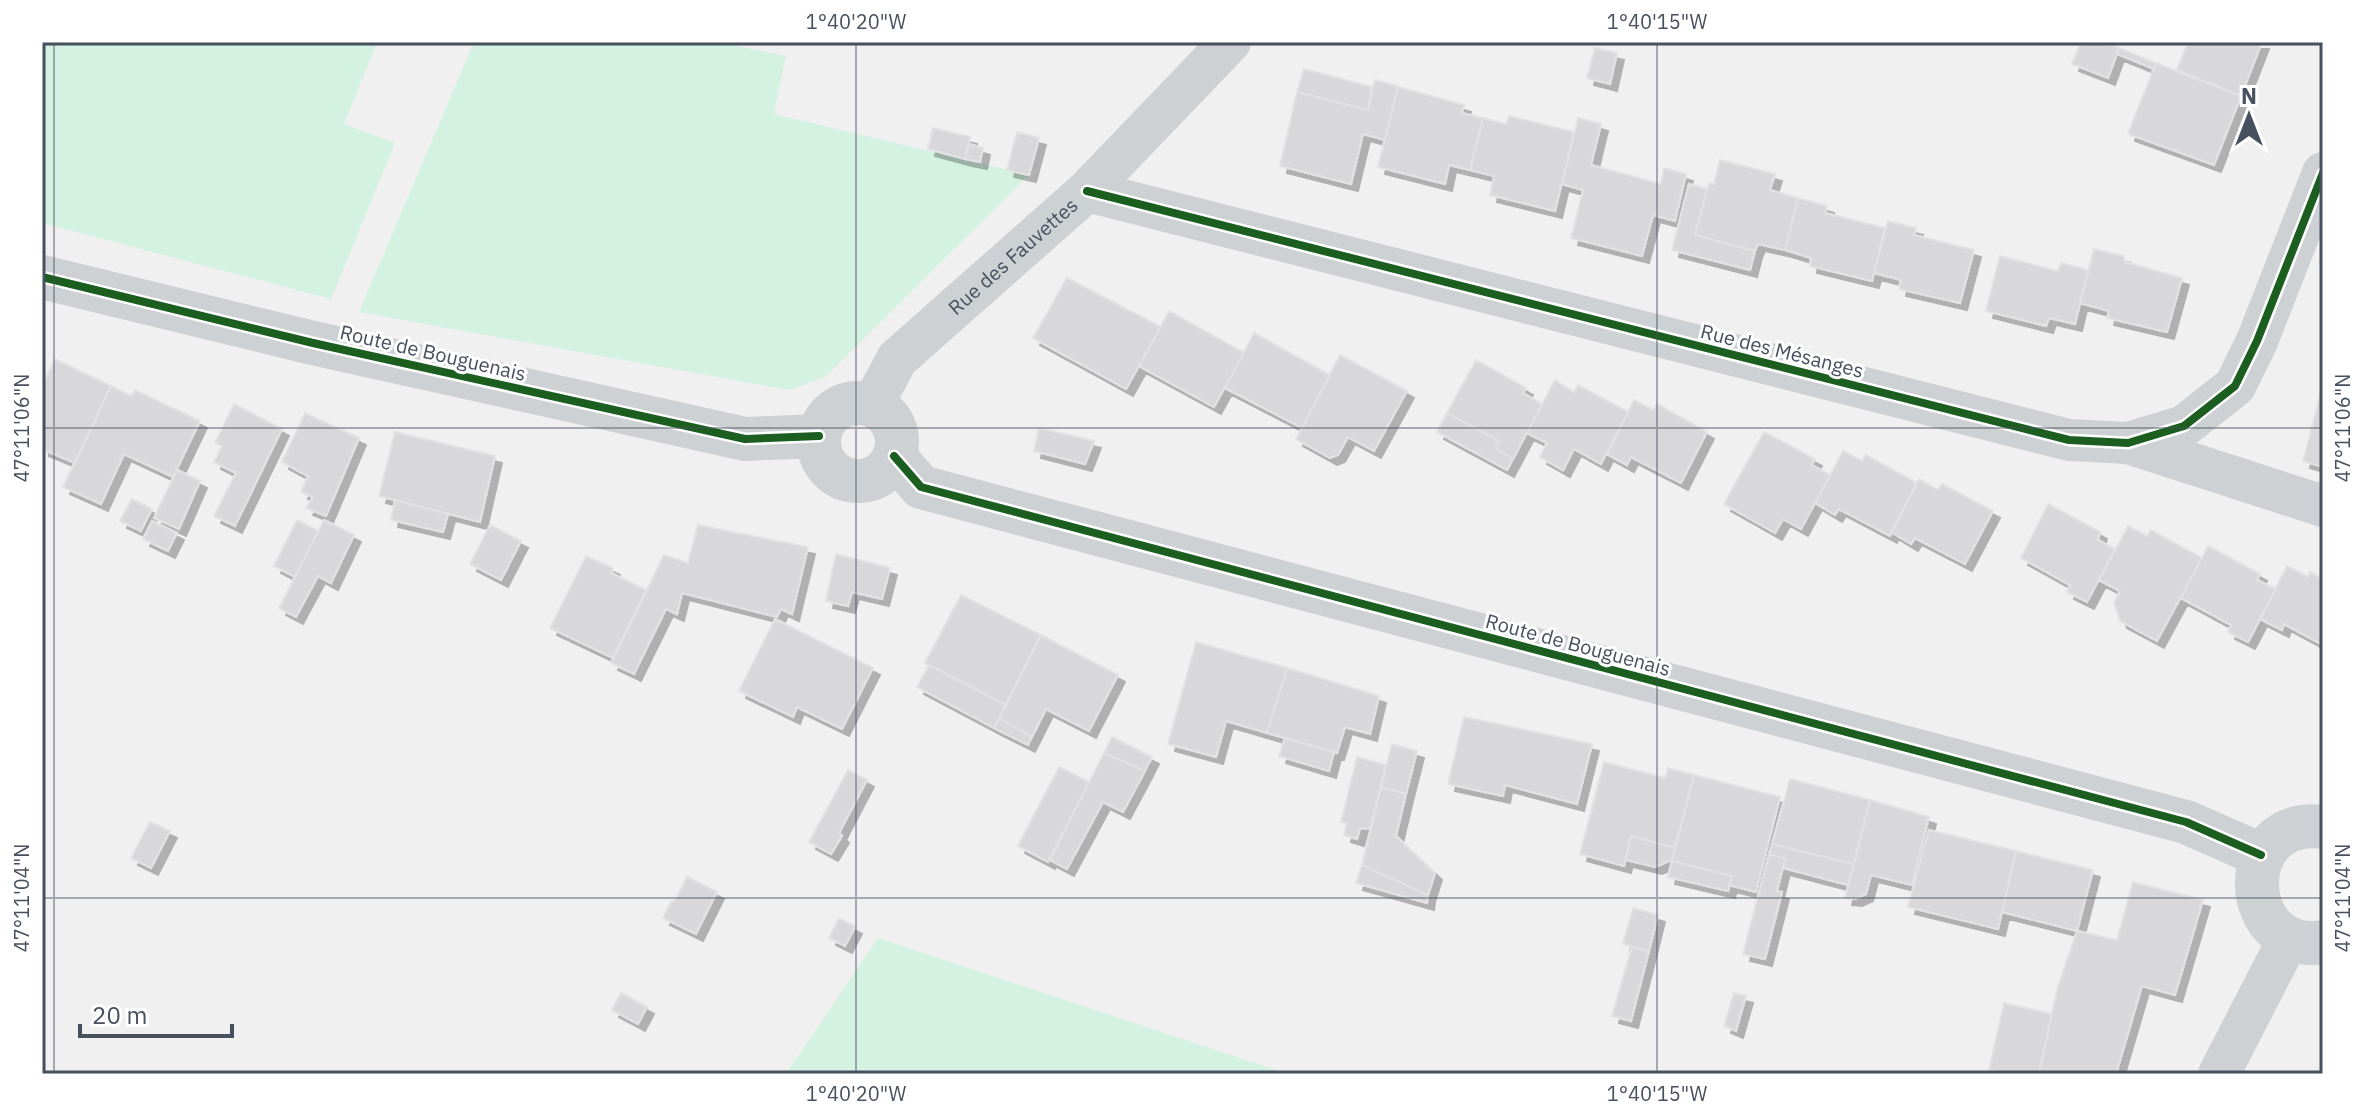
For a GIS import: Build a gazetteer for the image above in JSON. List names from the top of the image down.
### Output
{
  "streets": {
    "street": ["Rue des Fauvettes", "Rue des Mésanges", "Route de Bouguenais"]
  },
  "crossings": [
    ["Rue des Fauvettes", "Rue des Mésanges"],
    ["Rue des Fauvettes", "Route de Bouguenais"]
  ],
  "scale_bar": "20 m",
  "north": "top",
  "coordinates": [
    "1°40'20\"W",
    "1°40'15\"W",
    "47°11'06\"N",
    "47°11'04\"N"
  ]
}
